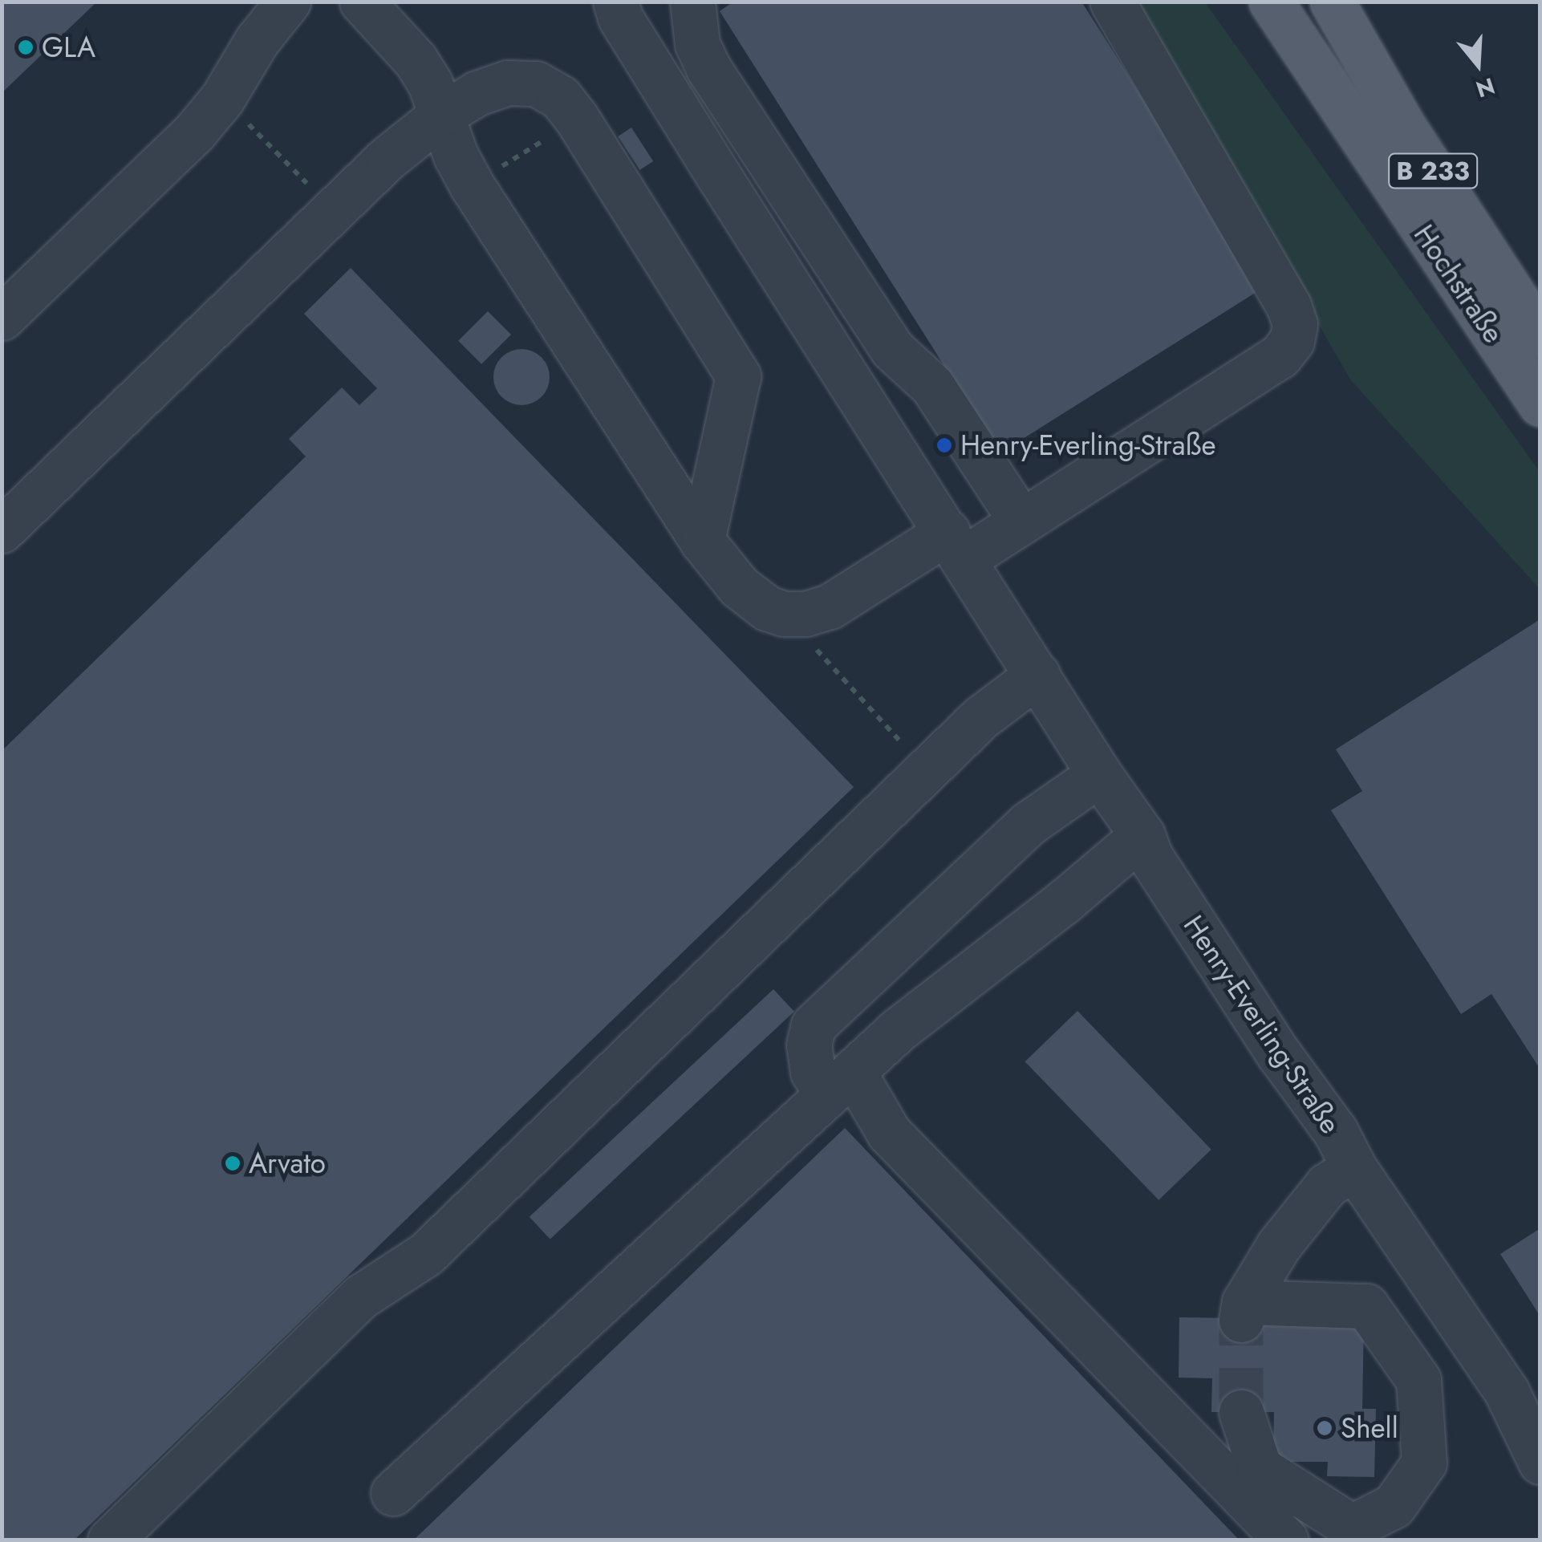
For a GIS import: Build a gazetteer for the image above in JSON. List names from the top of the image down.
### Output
{
  "streets": {
    "main road": ["B 233", "Hochstraße"],
    "street": ["Henry-Everling-Straße"]
  },
  "places": [
    "GLA",
    "Henry-Everling-Straße",
    "Arvato",
    "Shell"
  ],
  "north": "bottom"
}
